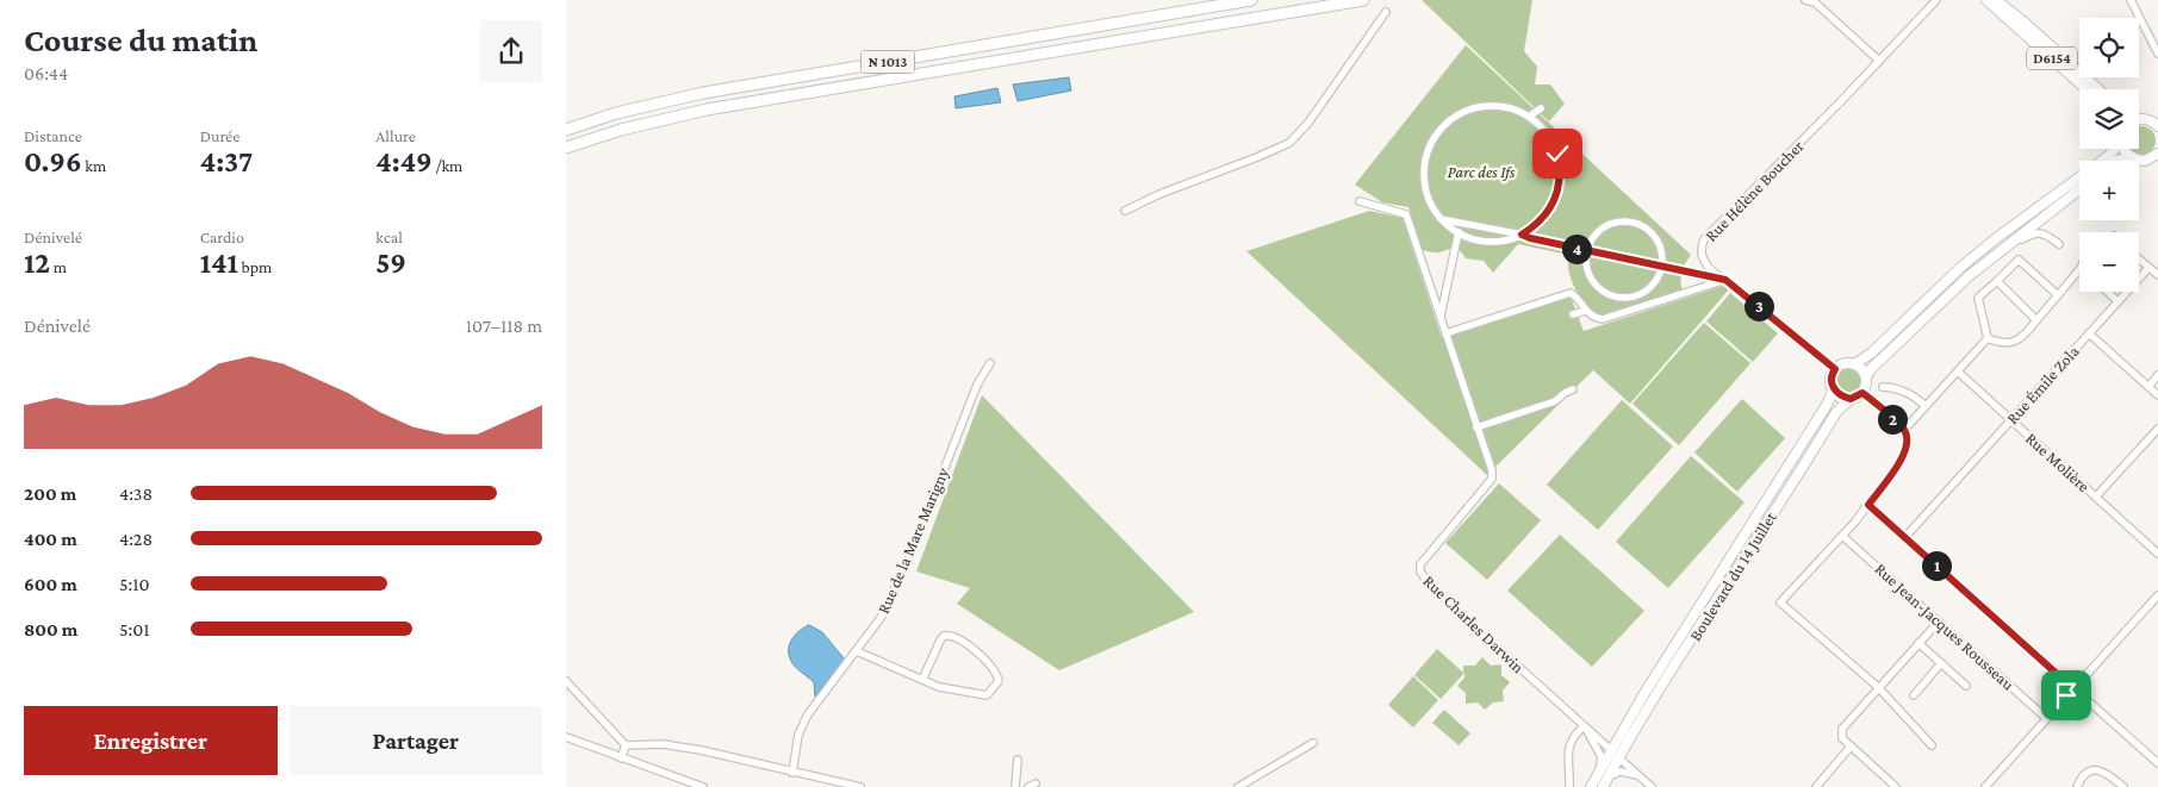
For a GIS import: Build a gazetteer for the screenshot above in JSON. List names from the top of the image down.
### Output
{
  "streets": {
    "highway": ["N 1013"],
    "main road": ["D6154", "Boulevard du 14 Juillet"],
    "street": [
      "Rue Hélène Boucher",
      "Rue Émile Zola",
      "Rue Molière",
      "Rue de la Mare Marigny",
      "Rue Charles Darwin",
      "Rue Jean-Jacques Rousseau"
    ]
  },
  "crossings": [
    ["Rue Hélène Boucher", "Boulevard du 14 Juillet"],
    ["Rue Émile Zola", "Rue Molière"]
  ],
  "parks": ["Parc des Ifs"],
  "page": {
    "heading": ["Course du matin", "06:44"],
    "map_buttons": ["+", "−"],
    "stats": [
      ["Distance", "0.96 km"],
      ["Durée", "4:37"],
      ["Allure", "4:49 /km"],
      ["Dénivelé", "12 m"],
      ["Cardio", "141 bpm"],
      ["kcal", "59"]
    ],
    "pins": [
      "4",
      "3",
      "2",
      "1"
    ],
    "chart": ["Dénivelé", "107–118 m"],
    "list": [
      {
        "name": "200 m",
        "note": "4:38"
      },
      {
        "name": "400 m",
        "note": "4:28"
      },
      {
        "name": "600 m",
        "note": "5:10"
      },
      {
        "name": "800 m",
        "note": "5:01"
      }
    ],
    "buttons": ["Enregistrer", "Partager"]
  }
}
